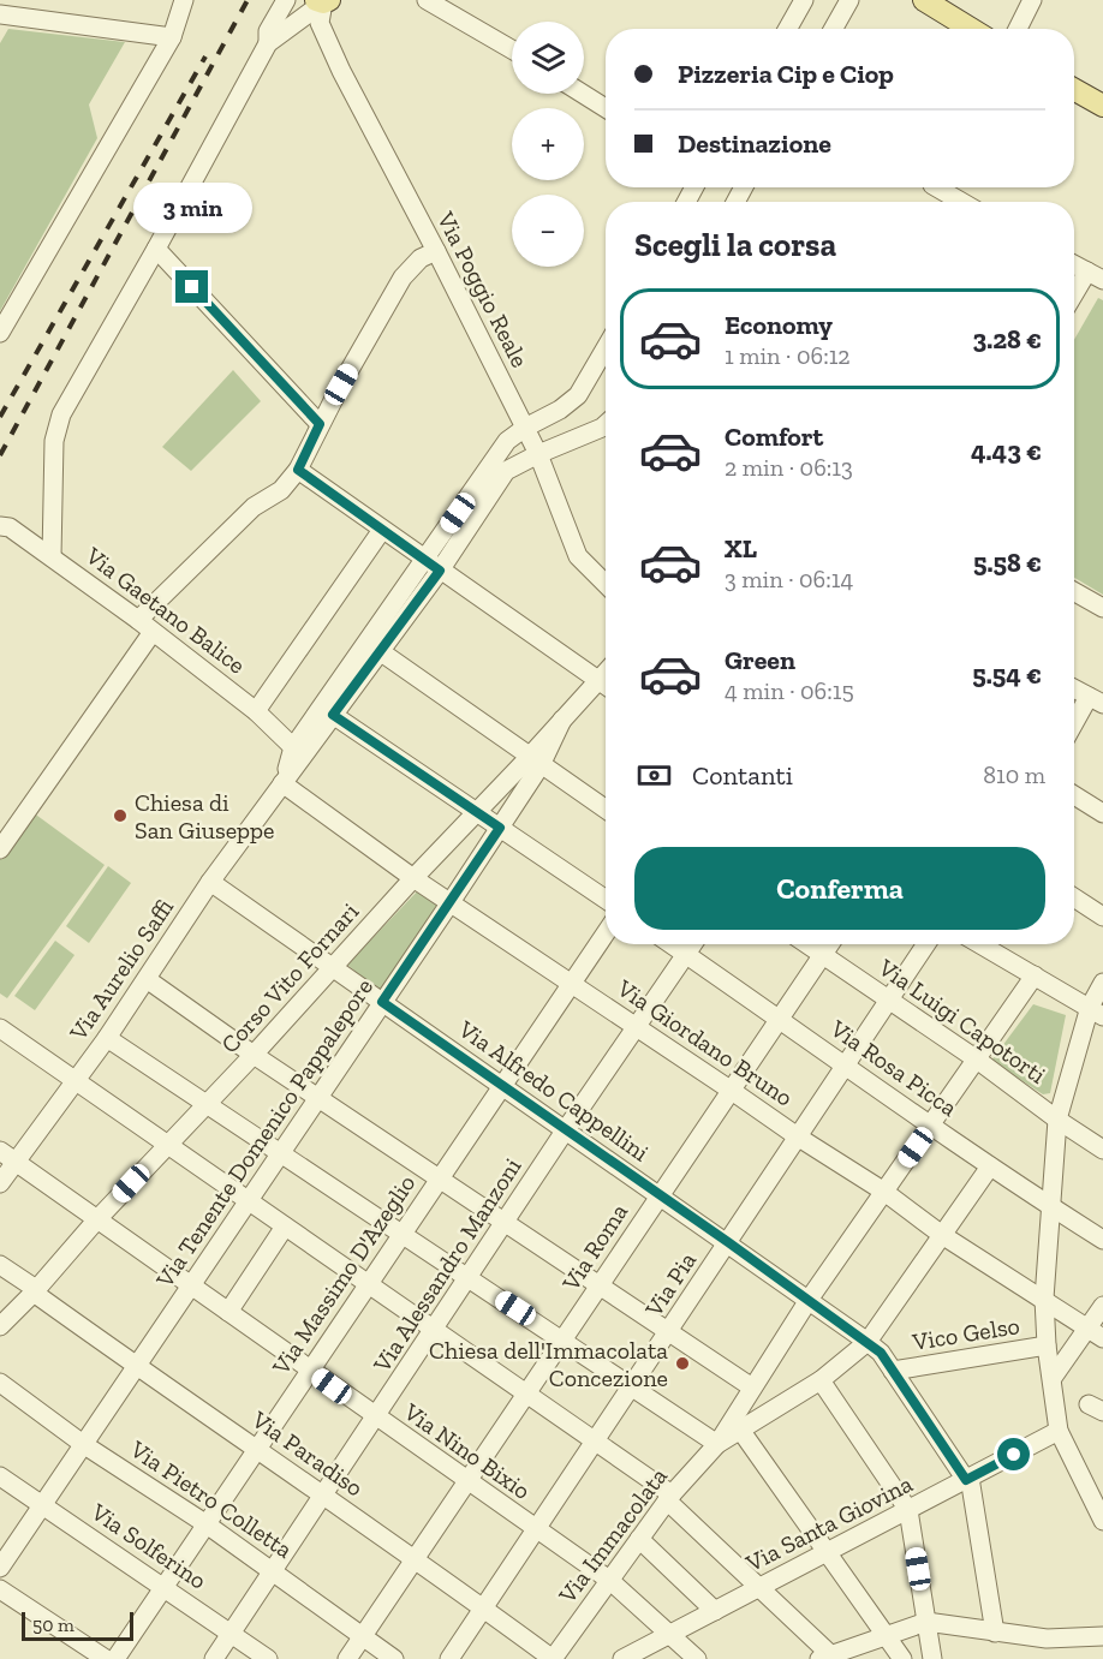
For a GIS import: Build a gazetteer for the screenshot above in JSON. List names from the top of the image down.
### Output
{
  "streets": {
    "street": [
      "Via Poggio Reale",
      "Via Gaetano Balice",
      "Via Aurelio Saffi",
      "Corso Vito Fornari",
      "Via Luigi Capotorti",
      "Via Giordano Bruno",
      "Via Rosa Picca",
      "Via Alfredo Cappellini",
      "Via Tenente Domenico Pappalepore",
      "Via Roma",
      "Via Alessandro Manzoni",
      "Via Massimo D'Azeglio",
      "Via Pia",
      "Vico Gelso",
      "Via Nino Bixio",
      "Via Paradiso",
      "Via Pietro Colletta",
      "Via Santa Giovina",
      "Via Immacolata",
      "Via Solferino"
    ]
  },
  "crossings": [
    ["Via Poggio Reale", "Via Aurelio Saffi"],
    ["Via Gaetano Balice", "Via Aurelio Saffi"],
    ["Via Aurelio Saffi", "Via Giordano Bruno"],
    ["Via Aurelio Saffi", "Via Alfredo Cappellini"],
    ["Via Aurelio Saffi", "Via Nino Bixio"],
    ["Corso Vito Fornari", "Via Giordano Bruno"],
    ["Corso Vito Fornari", "Via Alfredo Cappellini"],
    ["Corso Vito Fornari", "Via Tenente Domenico Pappalepore"],
    ["Corso Vito Fornari", "Via Nino Bixio"],
    ["Corso Vito Fornari", "Via Paradiso"],
    ["Via Luigi Capotorti", "Via Roma"],
    ["Via Luigi Capotorti", "Via Pia"],
    ["Via Luigi Capotorti", "Via Immacolata"],
    ["Via Giordano Bruno", "Via Tenente Domenico Pappalepore"],
    ["Via Giordano Bruno", "Via Roma"],
    ["Via Giordano Bruno", "Via Alessandro Manzoni"],
    ["Via Giordano Bruno", "Via Massimo D'Azeglio"],
    ["Via Giordano Bruno", "Via Pia"],
    ["Via Giordano Bruno", "Via Immacolata"],
    ["Via Rosa Picca", "Via Roma"],
    ["Via Rosa Picca", "Via Alessandro Manzoni"],
    ["Via Rosa Picca", "Via Pia"],
    ["Via Rosa Picca", "Via Immacolata"],
    ["Via Alfredo Cappellini", "Via Tenente Domenico Pappalepore"],
    ["Via Alfredo Cappellini", "Via Roma"],
    ["Via Alfredo Cappellini", "Via Alessandro Manzoni"],
    ["Via Alfredo Cappellini", "Via Massimo D'Azeglio"],
    ["Via Alfredo Cappellini", "Via Pia"],
    ["Via Alfredo Cappellini", "Vico Gelso"],
    ["Via Alfredo Cappellini", "Via Santa Giovina"],
    ["Via Alfredo Cappellini", "Via Immacolata"],
    ["Via Tenente Domenico Pappalepore", "Via Nino Bixio"],
    ["Via Tenente Domenico Pappalepore", "Via Paradiso"],
    ["Via Tenente Domenico Pappalepore", "Via Pietro Colletta"],
    ["Via Tenente Domenico Pappalepore", "Via Solferino"],
    ["Via Roma", "Via Nino Bixio"],
    ["Via Roma", "Via Paradiso"],
    ["Via Roma", "Via Pietro Colletta"],
    ["Via Alessandro Manzoni", "Via Nino Bixio"],
    ["Via Alessandro Manzoni", "Via Paradiso"],
    ["Via Alessandro Manzoni", "Via Pietro Colletta"],
    ["Via Alessandro Manzoni", "Via Solferino"],
    ["Via Massimo D'Azeglio", "Via Nino Bixio"],
    ["Via Massimo D'Azeglio", "Via Paradiso"],
    ["Via Massimo D'Azeglio", "Via Pietro Colletta"],
    ["Via Massimo D'Azeglio", "Via Solferino"],
    ["Via Pia", "Via Nino Bixio"],
    ["Via Pia", "Via Paradiso"],
    ["Via Nino Bixio", "Via Santa Giovina"],
    ["Via Nino Bixio", "Via Immacolata"],
    ["Via Paradiso", "Via Immacolata"]
  ],
  "places": ["Chiesa di San Giuseppe", "Chiesa dell'Immacolata Concezione"],
  "scale_bar": "50 m",
  "page": {
    "map_buttons": ["+", "−"],
    "banner": ["Pizzeria Cip e Ciop", "Destinazione"],
    "bubble": "3 min",
    "heading": "Scegli la corsa",
    "list": [
      {
        "name": "Economy",
        "note": "1 min · 06:12",
        "value": "3.28 €"
      },
      {
        "name": "Comfort",
        "note": "2 min · 06:13",
        "value": "4.43 €"
      },
      {
        "name": "XL",
        "note": "3 min · 06:14",
        "value": "5.58 €"
      },
      {
        "name": "Green",
        "note": "4 min · 06:15",
        "value": "5.54 €"
      }
    ],
    "pay": ["Contanti", "810 m"],
    "buttons": "Conferma",
    "scale": "50 m"
  }
}
